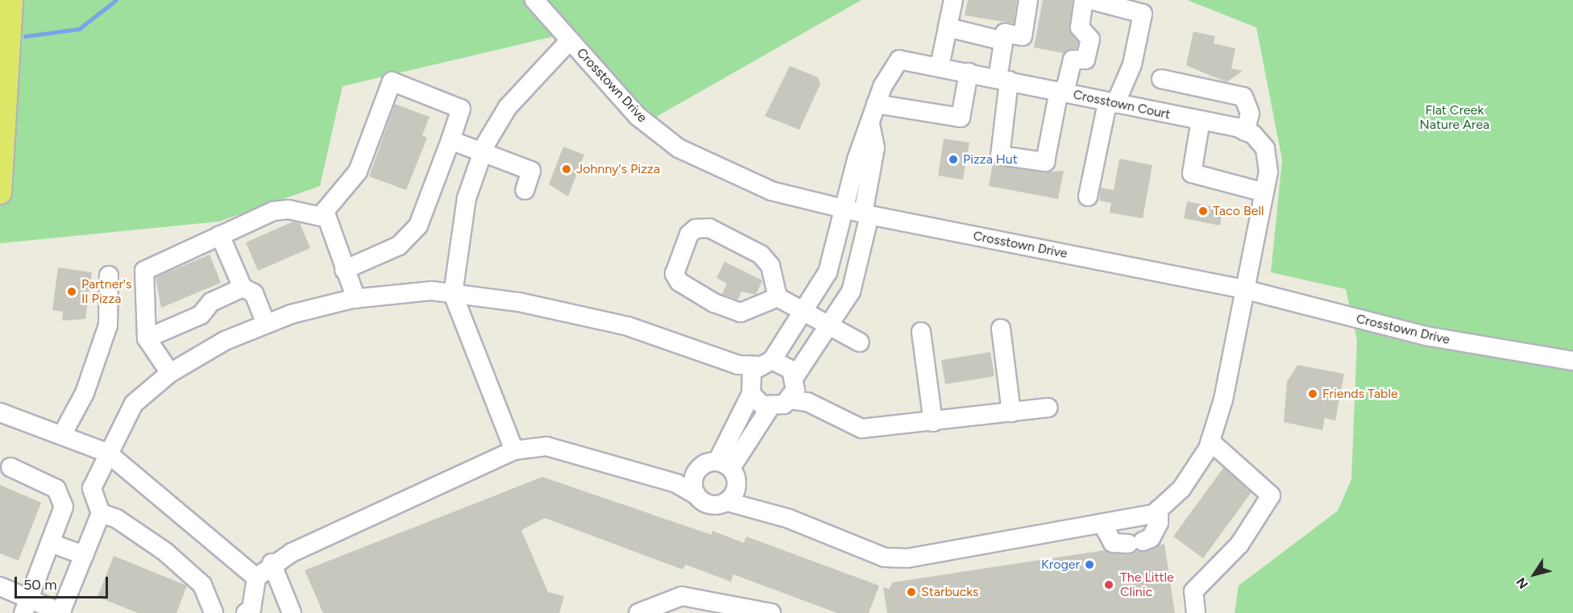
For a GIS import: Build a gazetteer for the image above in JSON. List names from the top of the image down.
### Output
{
  "streets": {
    "street": ["Crosstown Drive", "Crosstown Court"]
  },
  "crossings": [
    ["Crosstown Drive", "Crosstown Court"]
  ],
  "parks": ["Flat Creek Nature Area"],
  "places": [
    "Pizza Hut",
    "Johnny's Pizza",
    "Taco Bell",
    "Partner's II Pizza",
    "Friends Table",
    "Kroger",
    "The Little Clinic",
    "Starbucks"
  ],
  "scale_bar": "50 m",
  "north": "bottom left"
}
